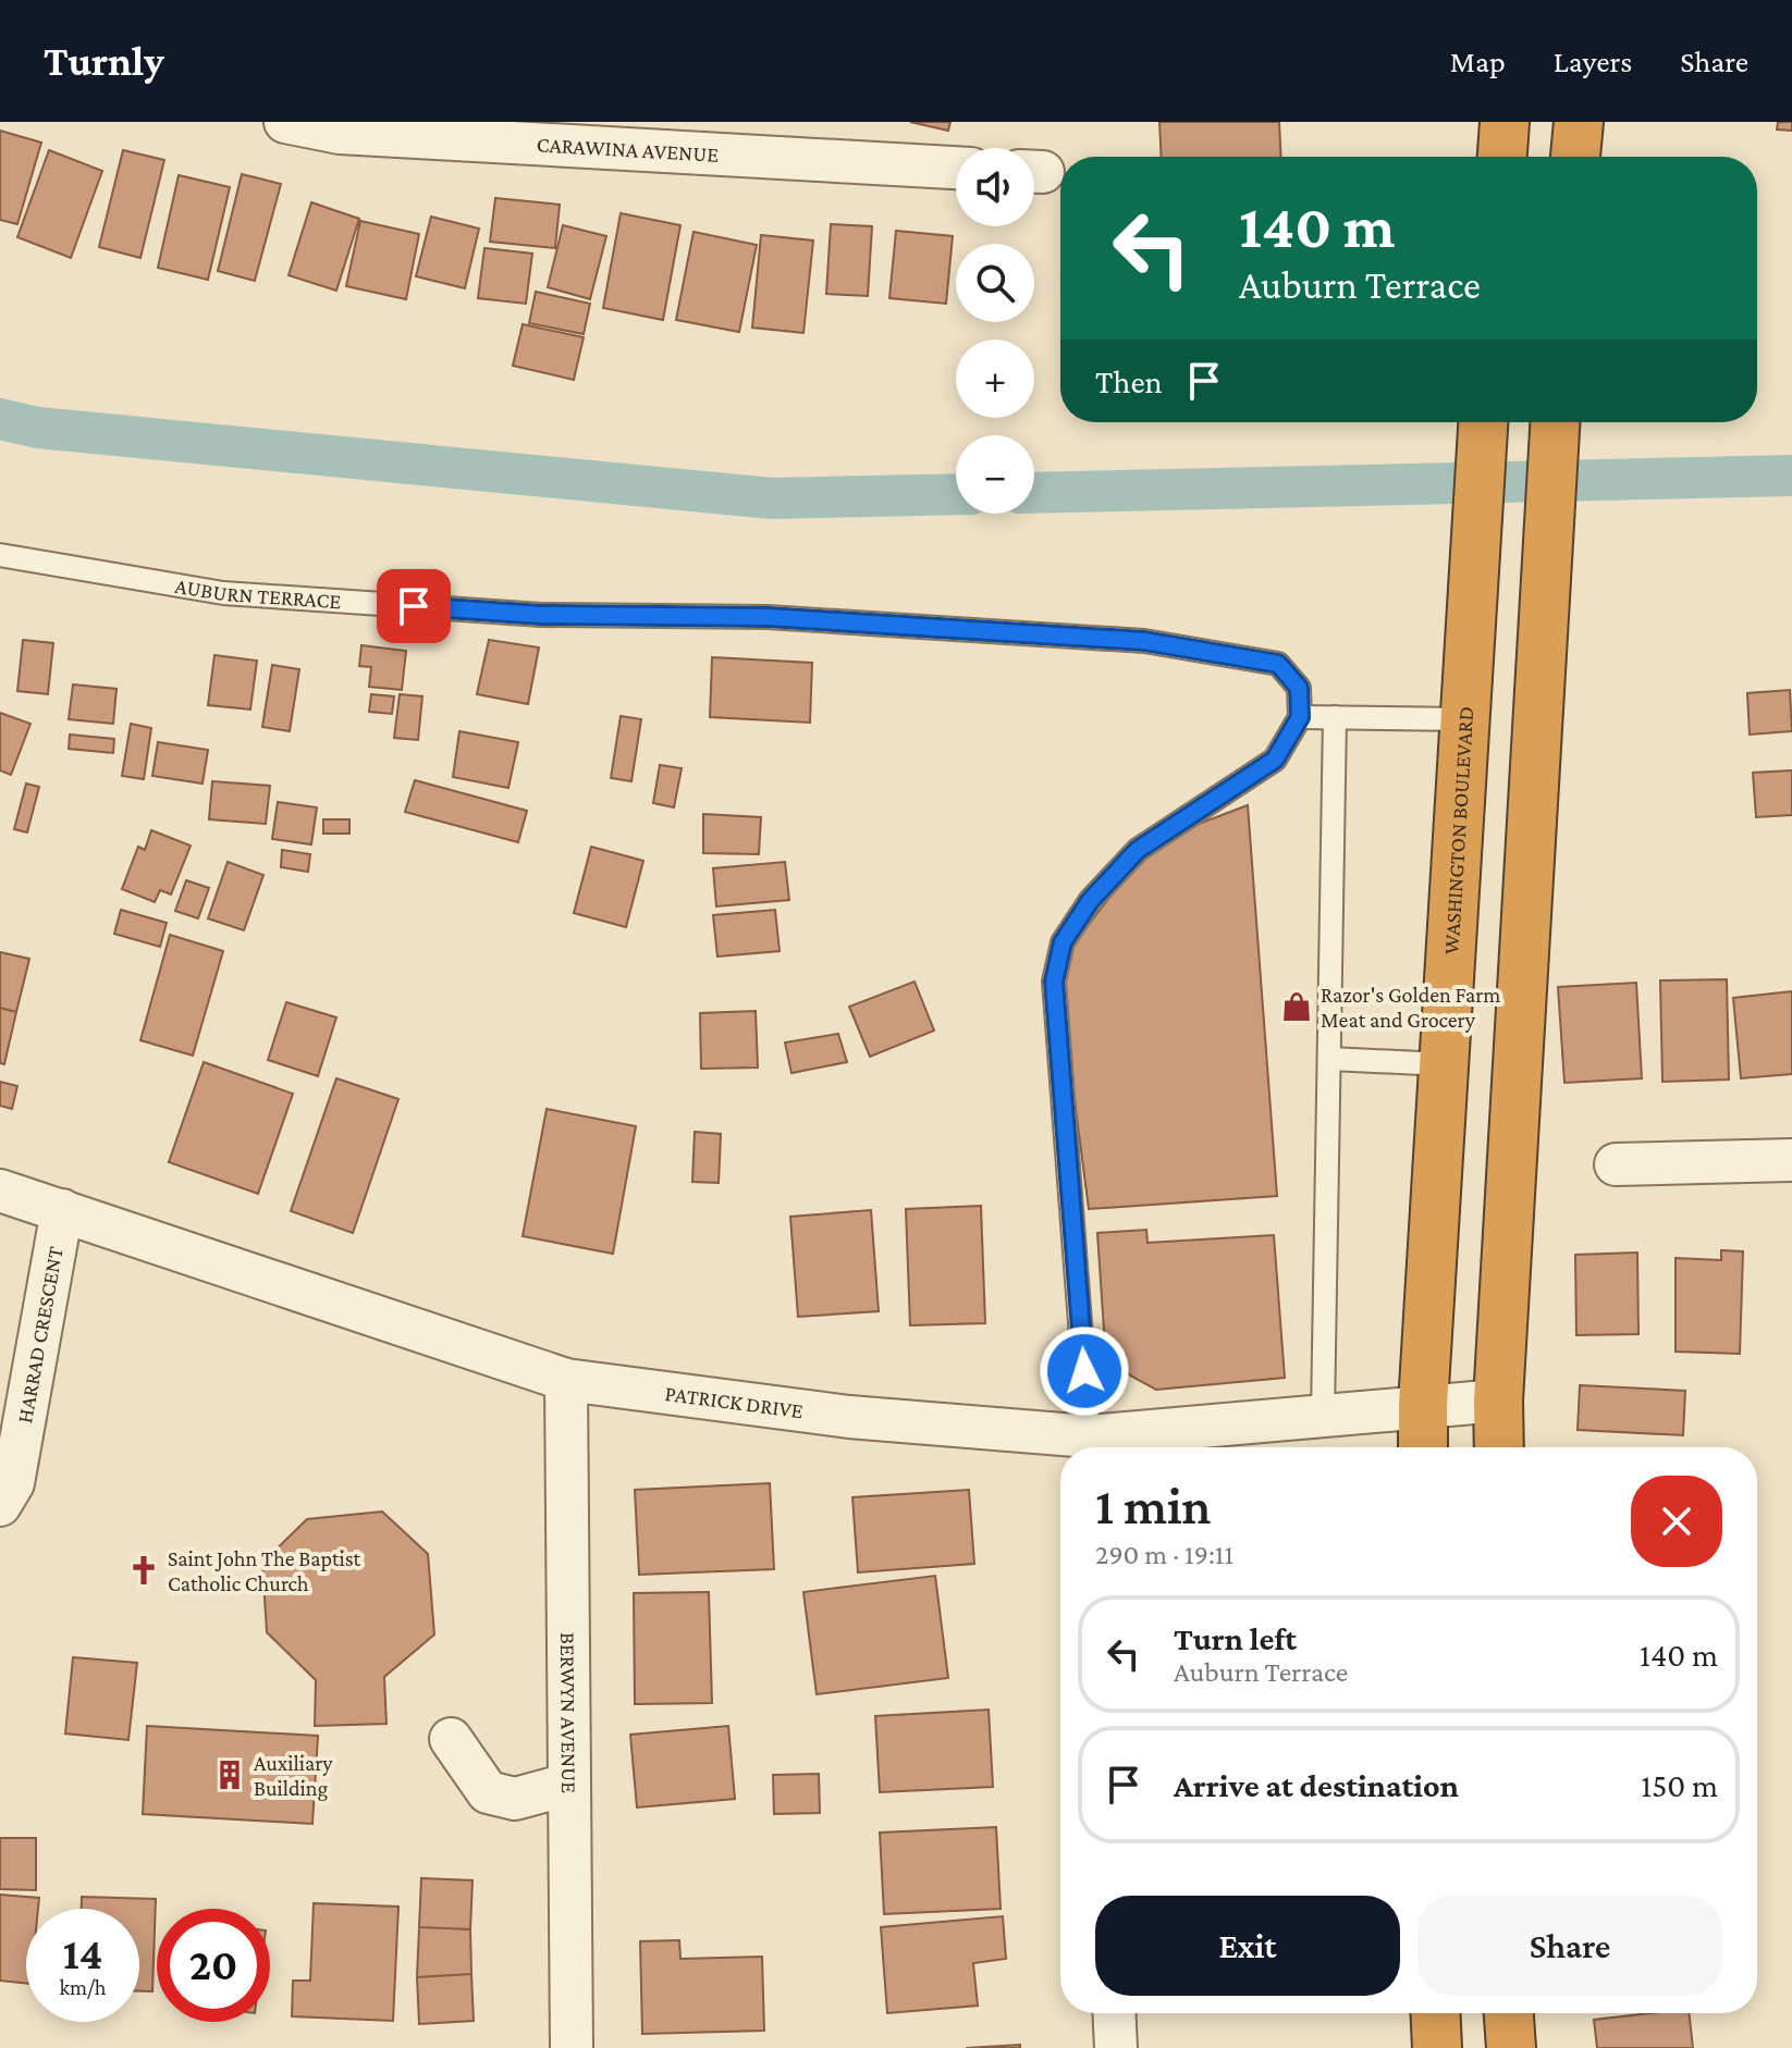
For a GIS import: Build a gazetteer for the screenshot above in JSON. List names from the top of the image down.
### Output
{
  "streets": {
    "highway": ["WASHINGTON BOULEVARD"],
    "street": [
      "CARAWINA AVENUE",
      "HARRAD CRESCENT",
      "PATRICK DRIVE",
      "BERWYN AVENUE"
    ],
    "lane": ["AUBURN TERRACE"]
  },
  "crossings": [
    ["WASHINGTON BOULEVARD", "PATRICK DRIVE"],
    ["HARRAD CRESCENT", "PATRICK DRIVE"],
    ["PATRICK DRIVE", "BERWYN AVENUE"]
  ],
  "places": {
    "shop": ["Razor's Golden Farm Meat and Grocery"],
    "church": ["Saint John The Baptist Catholic Church"],
    "building": ["Auxiliary Building"]
  },
  "page": {
    "header": "Turnly",
    "nav": ["Map", "Layers", "Share"],
    "map_buttons": ["+", "−"],
    "turn": ["140 m", "Auburn Terrace"],
    "then": "Then",
    "heading": ["1 min", "290 m · 19:11"],
    "list": [
      {
        "name": "Turn left",
        "note": "Auburn Terrace",
        "value": "140 m"
      },
      {
        "name": "Arrive at destination",
        "value": "150 m"
      }
    ],
    "buttons": ["Exit", "Share"],
    "speed": "14 km/h",
    "limit": "20"
  }
}
